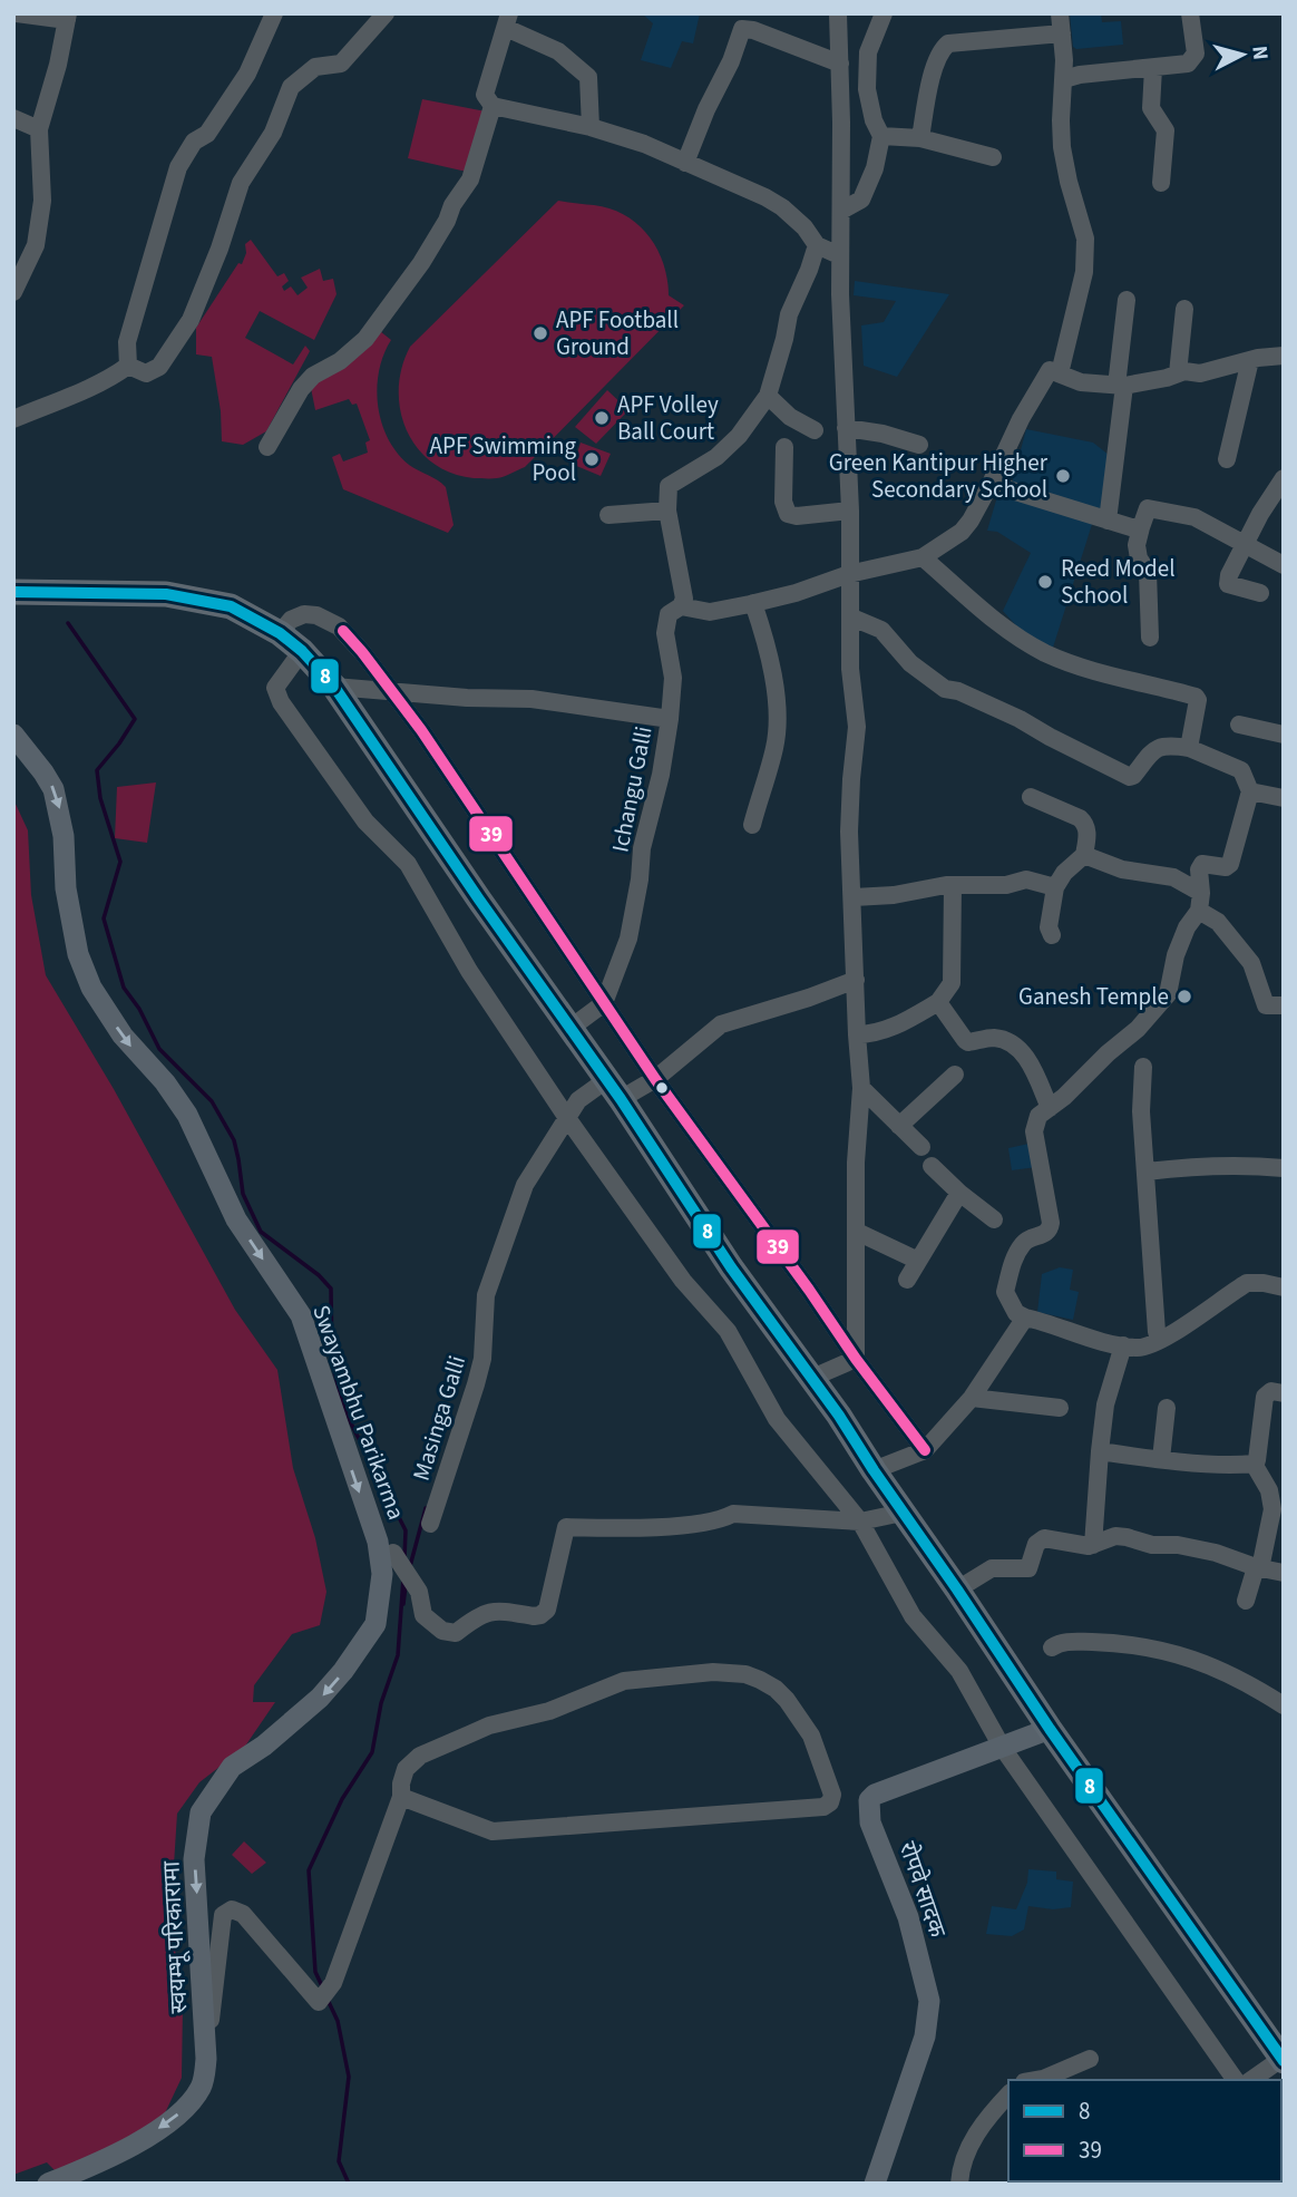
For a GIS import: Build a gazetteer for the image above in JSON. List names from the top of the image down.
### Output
{
  "streets": {
    "main road": ["Swayambhu Parikarma", "रोपवे सादक", "स्वयम्भू परिकारामा"],
    "street": ["Ichangu Galli", "Masinga Galli"]
  },
  "crossings": [
    ["Swayambhu Parikarma", "स्वयम्भू परिकारामा"]
  ],
  "one_way": ["Swayambhu Parikarma", "स्वयम्भू परिकारामा"],
  "places": [
    "APF Football Ground",
    "APF Volley Ball Court",
    "APF Swimming Pool",
    "Green Kantipur Higher Secondary School",
    "Reed Model School",
    "Ganesh Temple"
  ],
  "lines": ["transit line 8", "transit line 39"],
  "legend": ["8", "39"],
  "north": "right"
}
